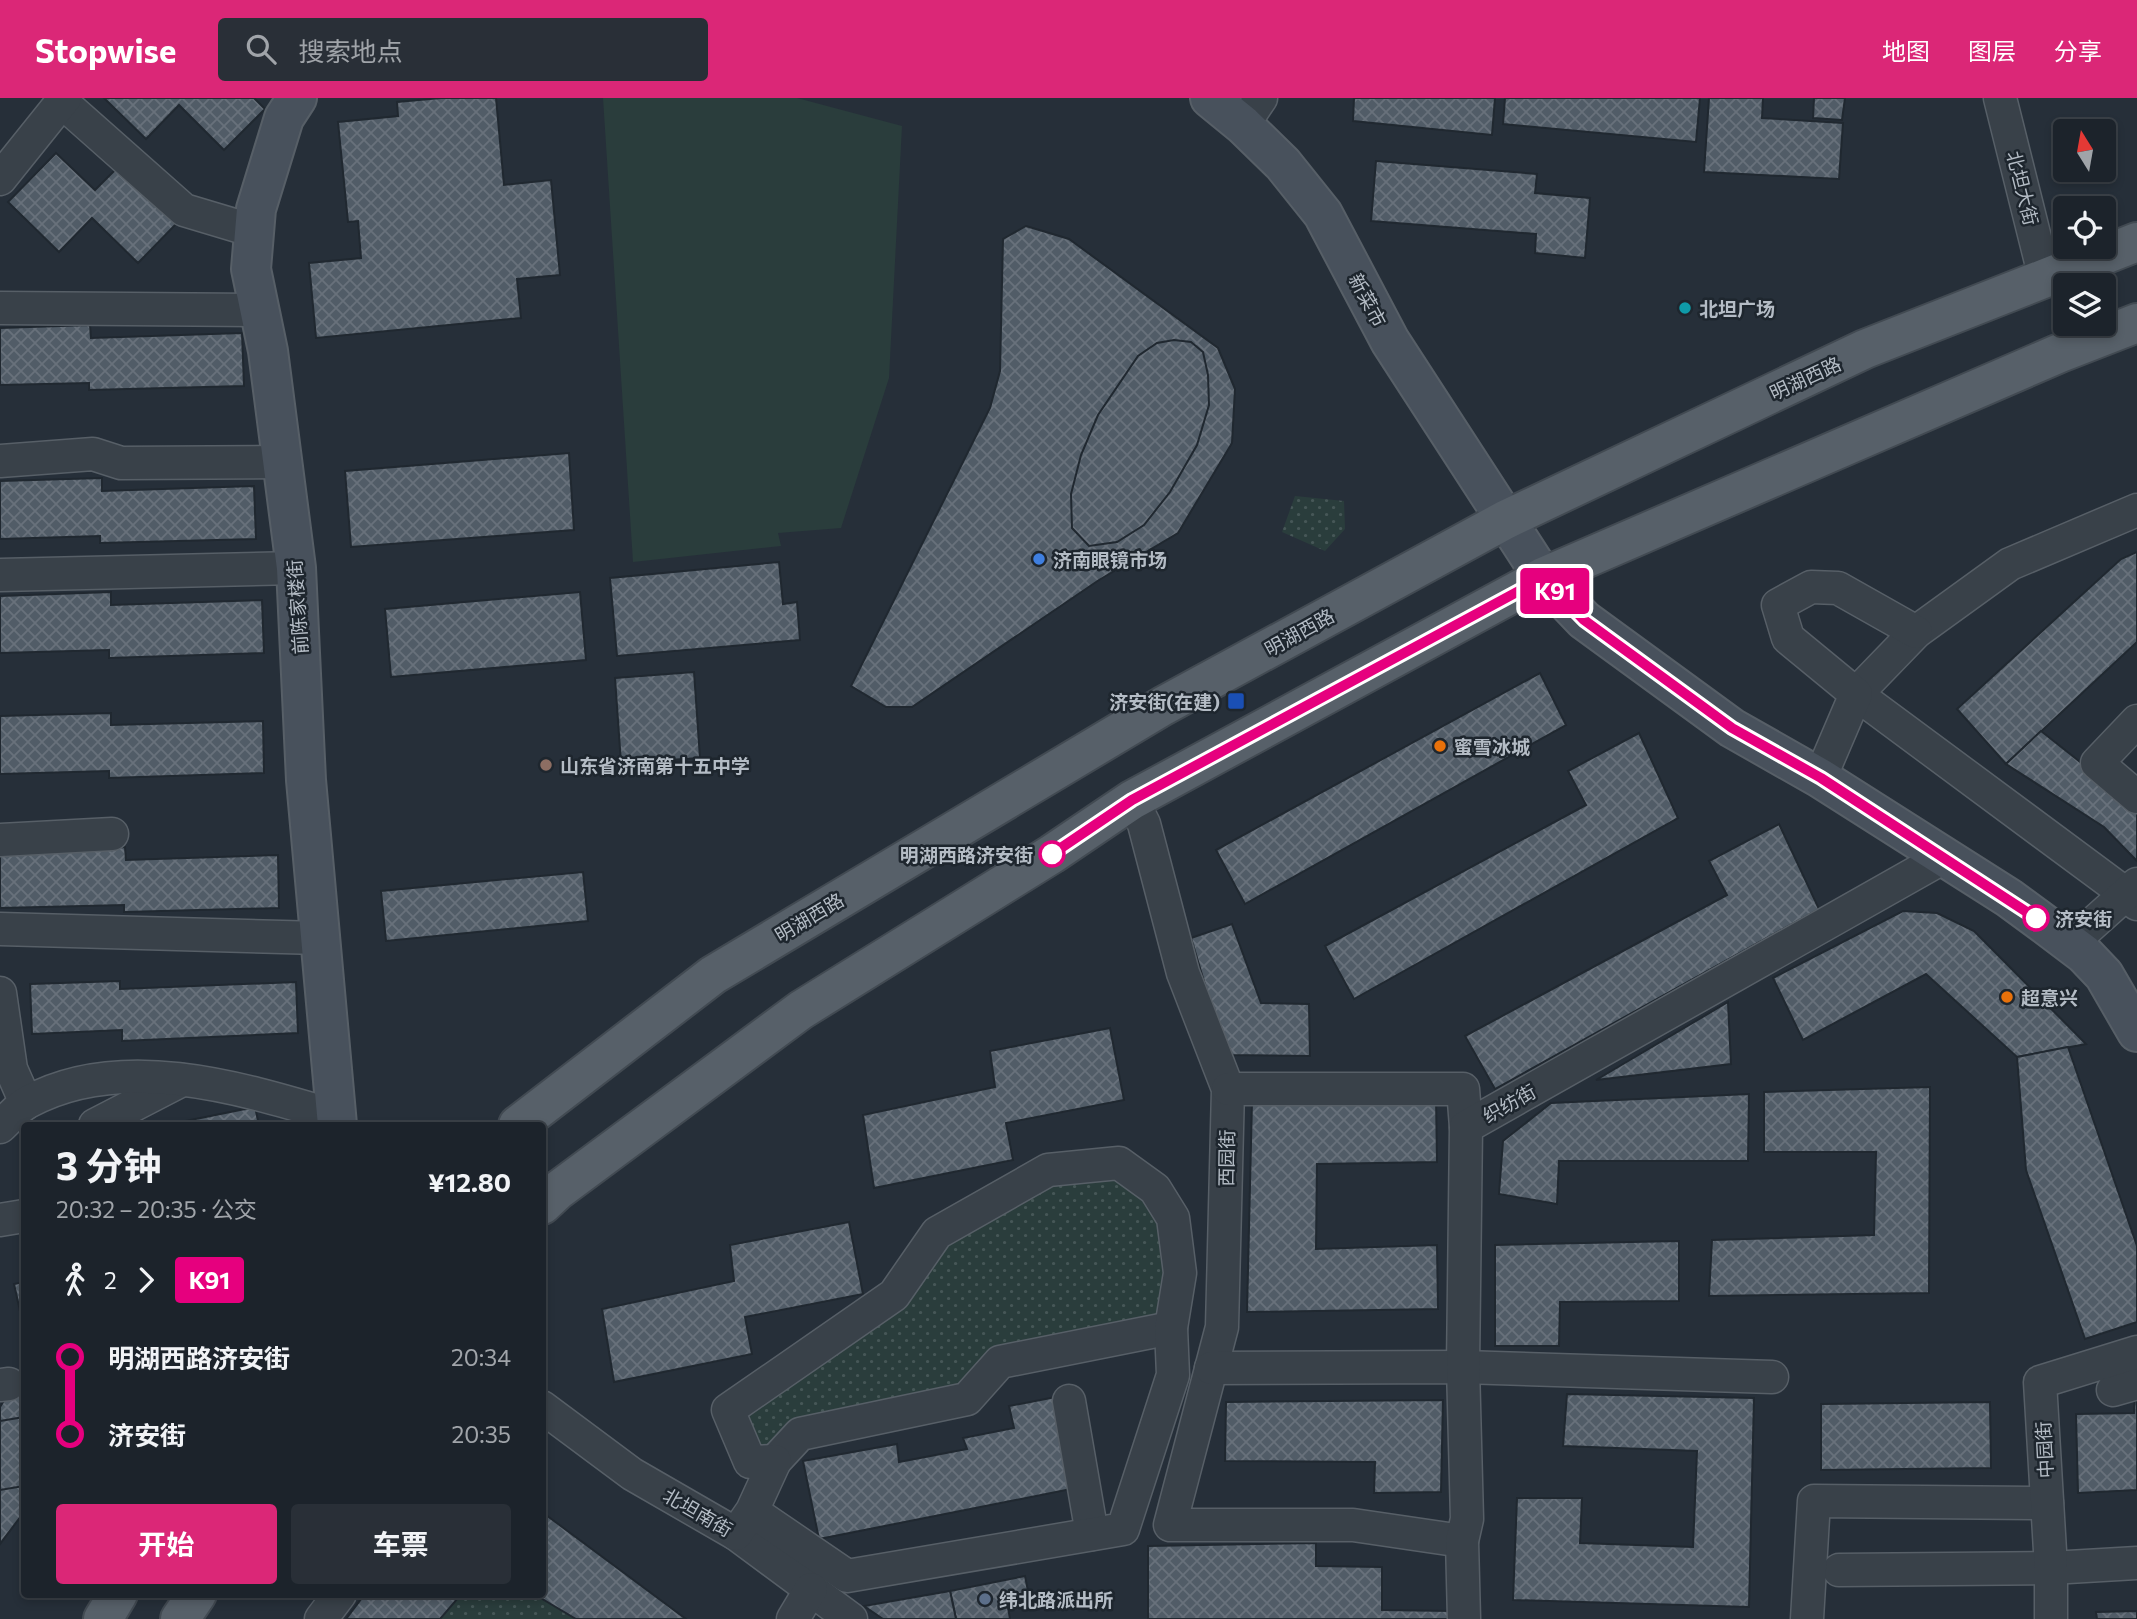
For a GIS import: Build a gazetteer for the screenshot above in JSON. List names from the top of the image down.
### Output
{
  "streets": {
    "main road": ["新菜市", "明湖西路", "前陈家楼街"],
    "street": [
      "北坦大街",
      "织纺街",
      "西园街",
      "中园街",
      "北坦南街"
    ]
  },
  "crossings": [
    ["北坦大街", "明湖西路"],
    ["新菜市", "明湖西路"],
    ["织纺街", "西园街"]
  ],
  "places": {
    "other": [
      "北坦广场",
      "济南眼镜市场",
      "蜜雪冰城",
      "山东省济南第十五中学",
      "明湖西路济安街",
      "济安街",
      "超意兴",
      "纬北路派出所"
    ],
    "transit": ["济安街(在建)"]
  },
  "lines": ["bus line K91"],
  "north": "top",
  "page": {
    "header": "Stopwise",
    "search": "搜索地点",
    "nav": ["地图", "图层", "分享"],
    "on_map": "K91",
    "heading": ["3 分钟", "20:32 – 20:35 · 公交", "¥12.80"],
    "legs": ["2", "K91"],
    "list": [
      {
        "name": "明湖西路济安街",
        "value": "20:34"
      },
      {
        "name": "济安街",
        "value": "20:35"
      }
    ],
    "buttons": ["开始", "车票"]
  }
}
